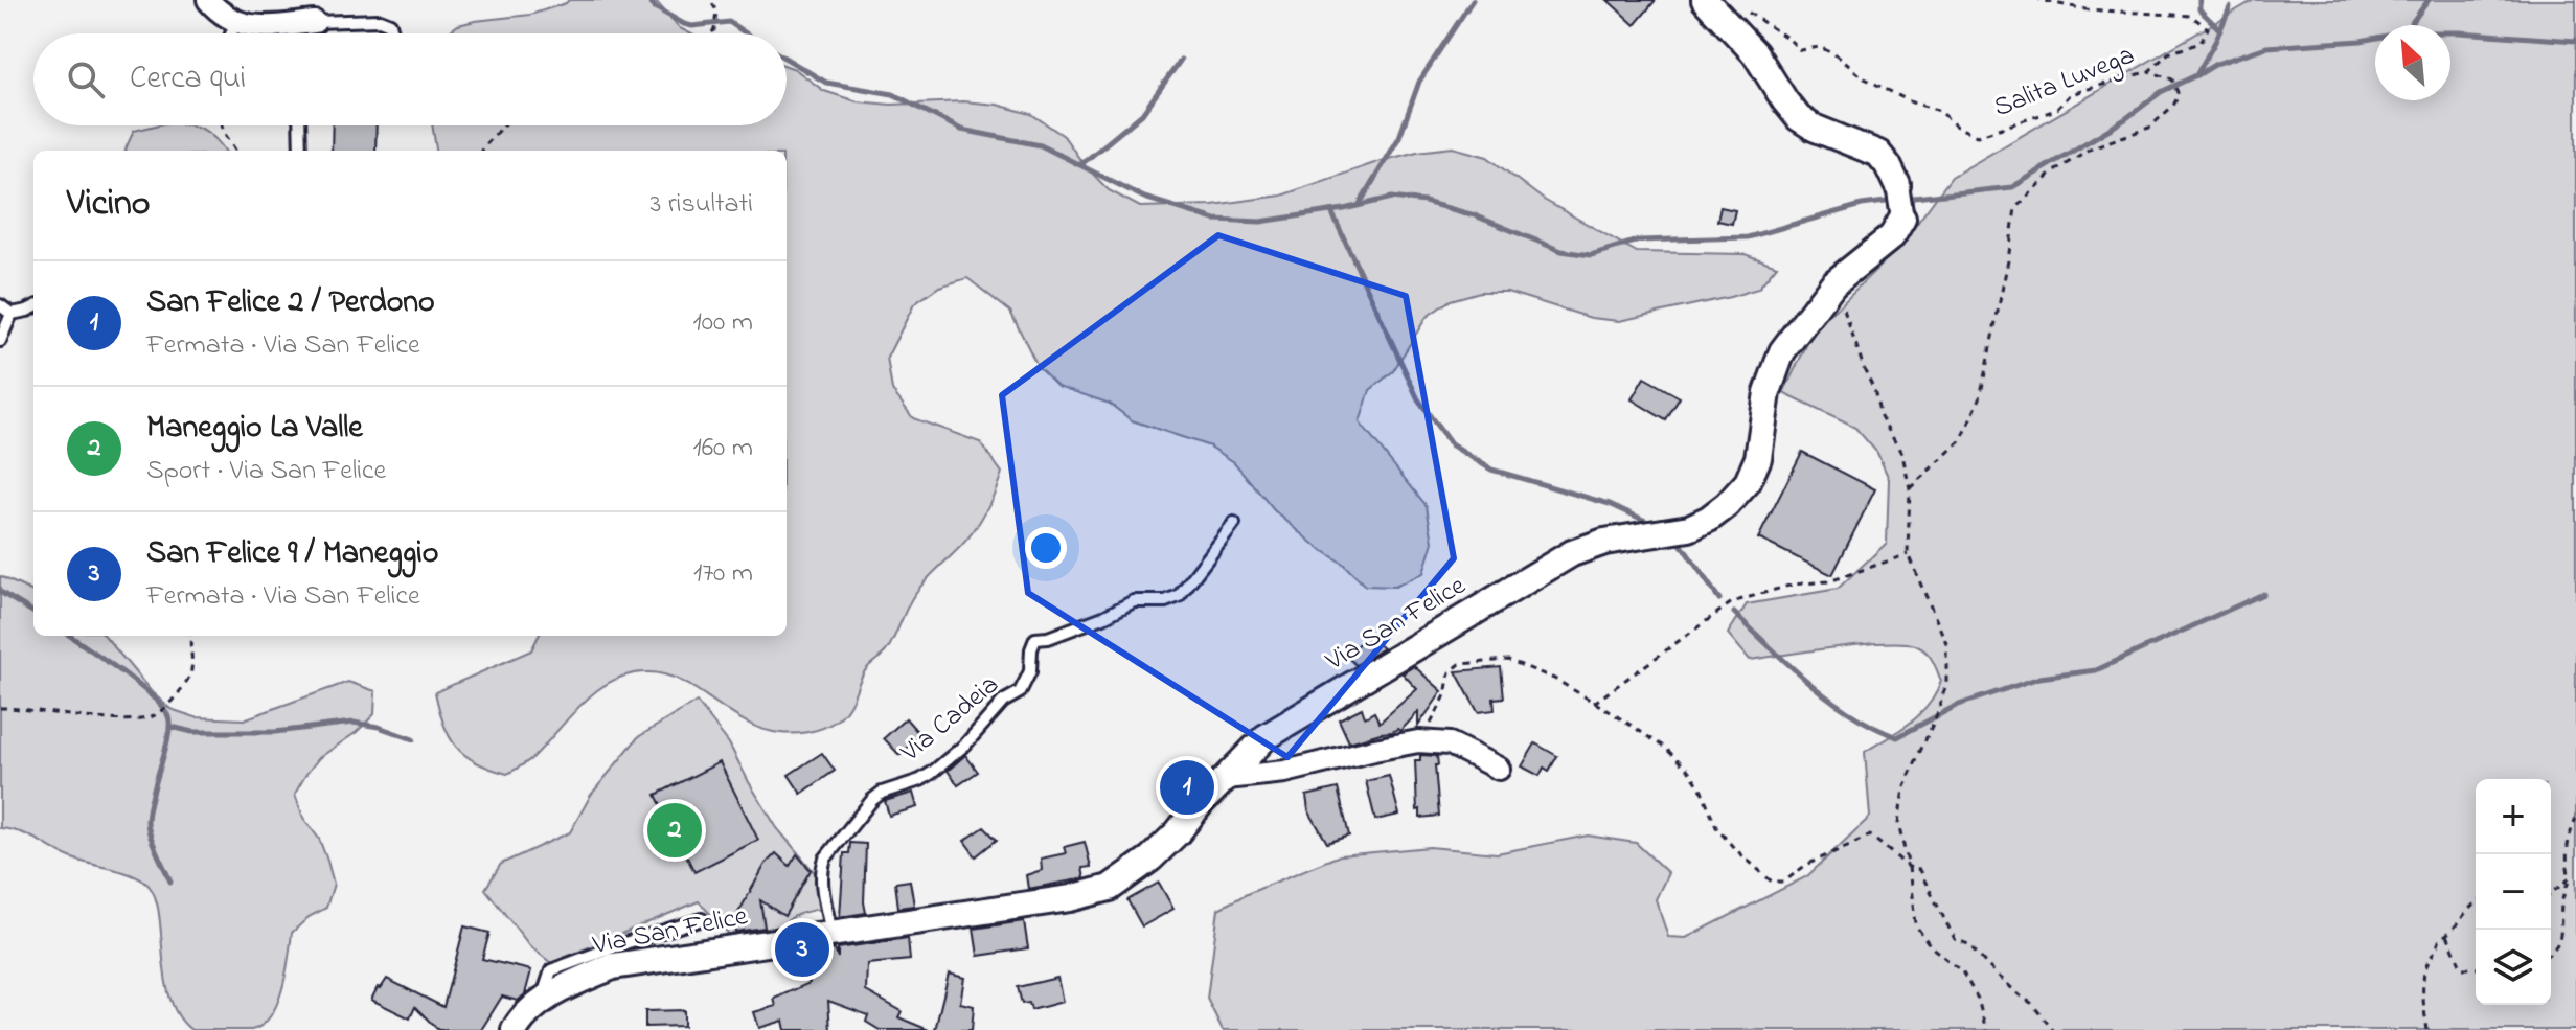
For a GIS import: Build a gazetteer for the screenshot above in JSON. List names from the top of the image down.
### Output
{
  "streets": {
    "street": ["Via San Felice"],
    "lane": ["Via Cadeia"],
    "path": ["Salita Luvega"]
  },
  "crossings": [
    ["Via San Felice", "Via Cadeia"]
  ],
  "north": "top left",
  "page": {
    "search": "Cerca qui",
    "heading": ["Vicino", "3 risultati"],
    "list": [
      {
        "mark": "1",
        "name": "San Felice 2 / Perdono",
        "note": "Fermata · Via San Felice",
        "value": "100 m"
      },
      {
        "mark": "2",
        "name": "Maneggio La Valle",
        "note": "Sport · Via San Felice",
        "value": "160 m"
      },
      {
        "mark": "3",
        "name": "San Felice 9 / Maneggio",
        "note": "Fermata · Via San Felice",
        "value": "170 m"
      }
    ],
    "pins": ["1", "2", "3"],
    "map_buttons": ["+", "−"]
  }
}
